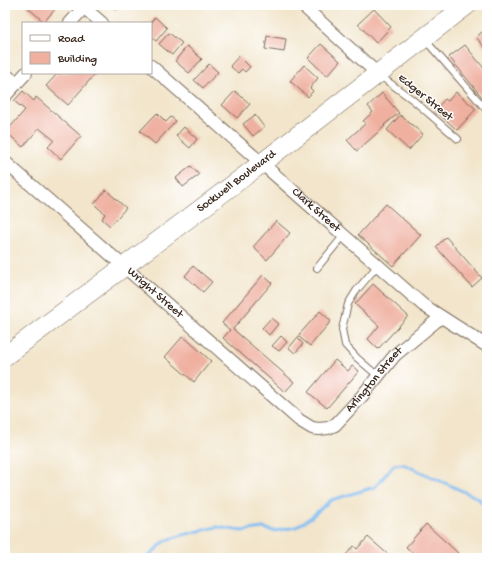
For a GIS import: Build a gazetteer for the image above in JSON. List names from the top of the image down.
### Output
{
  "streets": {
    "main road": ["Sockwell Boulevard"],
    "street": ["Clark Street", "Wright Street", "Arlington Street"],
    "lane": ["Edger Street"]
  },
  "crossings": [
    ["Edger Street", "Sockwell Boulevard"],
    ["Sockwell Boulevard", "Clark Street"],
    ["Sockwell Boulevard", "Wright Street"],
    ["Clark Street", "Arlington Street"],
    ["Wright Street", "Arlington Street"]
  ],
  "legend": ["Road", "Building"]
}
